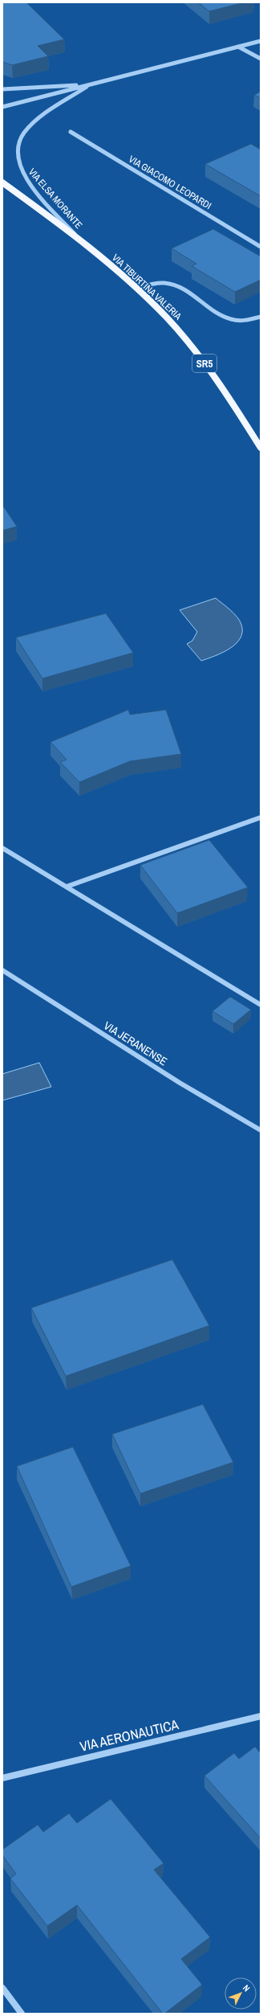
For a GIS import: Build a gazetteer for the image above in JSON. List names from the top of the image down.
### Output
{
  "streets": {
    "main road": ["VIA TIBURTINA VALERIA", "SR5"],
    "street": [
      "VIA GIACOMO LEOPARDI",
      "VIA ELSA MORANTE",
      "VIA JERANENSE",
      "VIA AERONAUTICA"
    ]
  },
  "crossings": [
    ["VIA ELSA MORANTE", "VIA TIBURTINA VALERIA"]
  ],
  "north": "top right"
}
